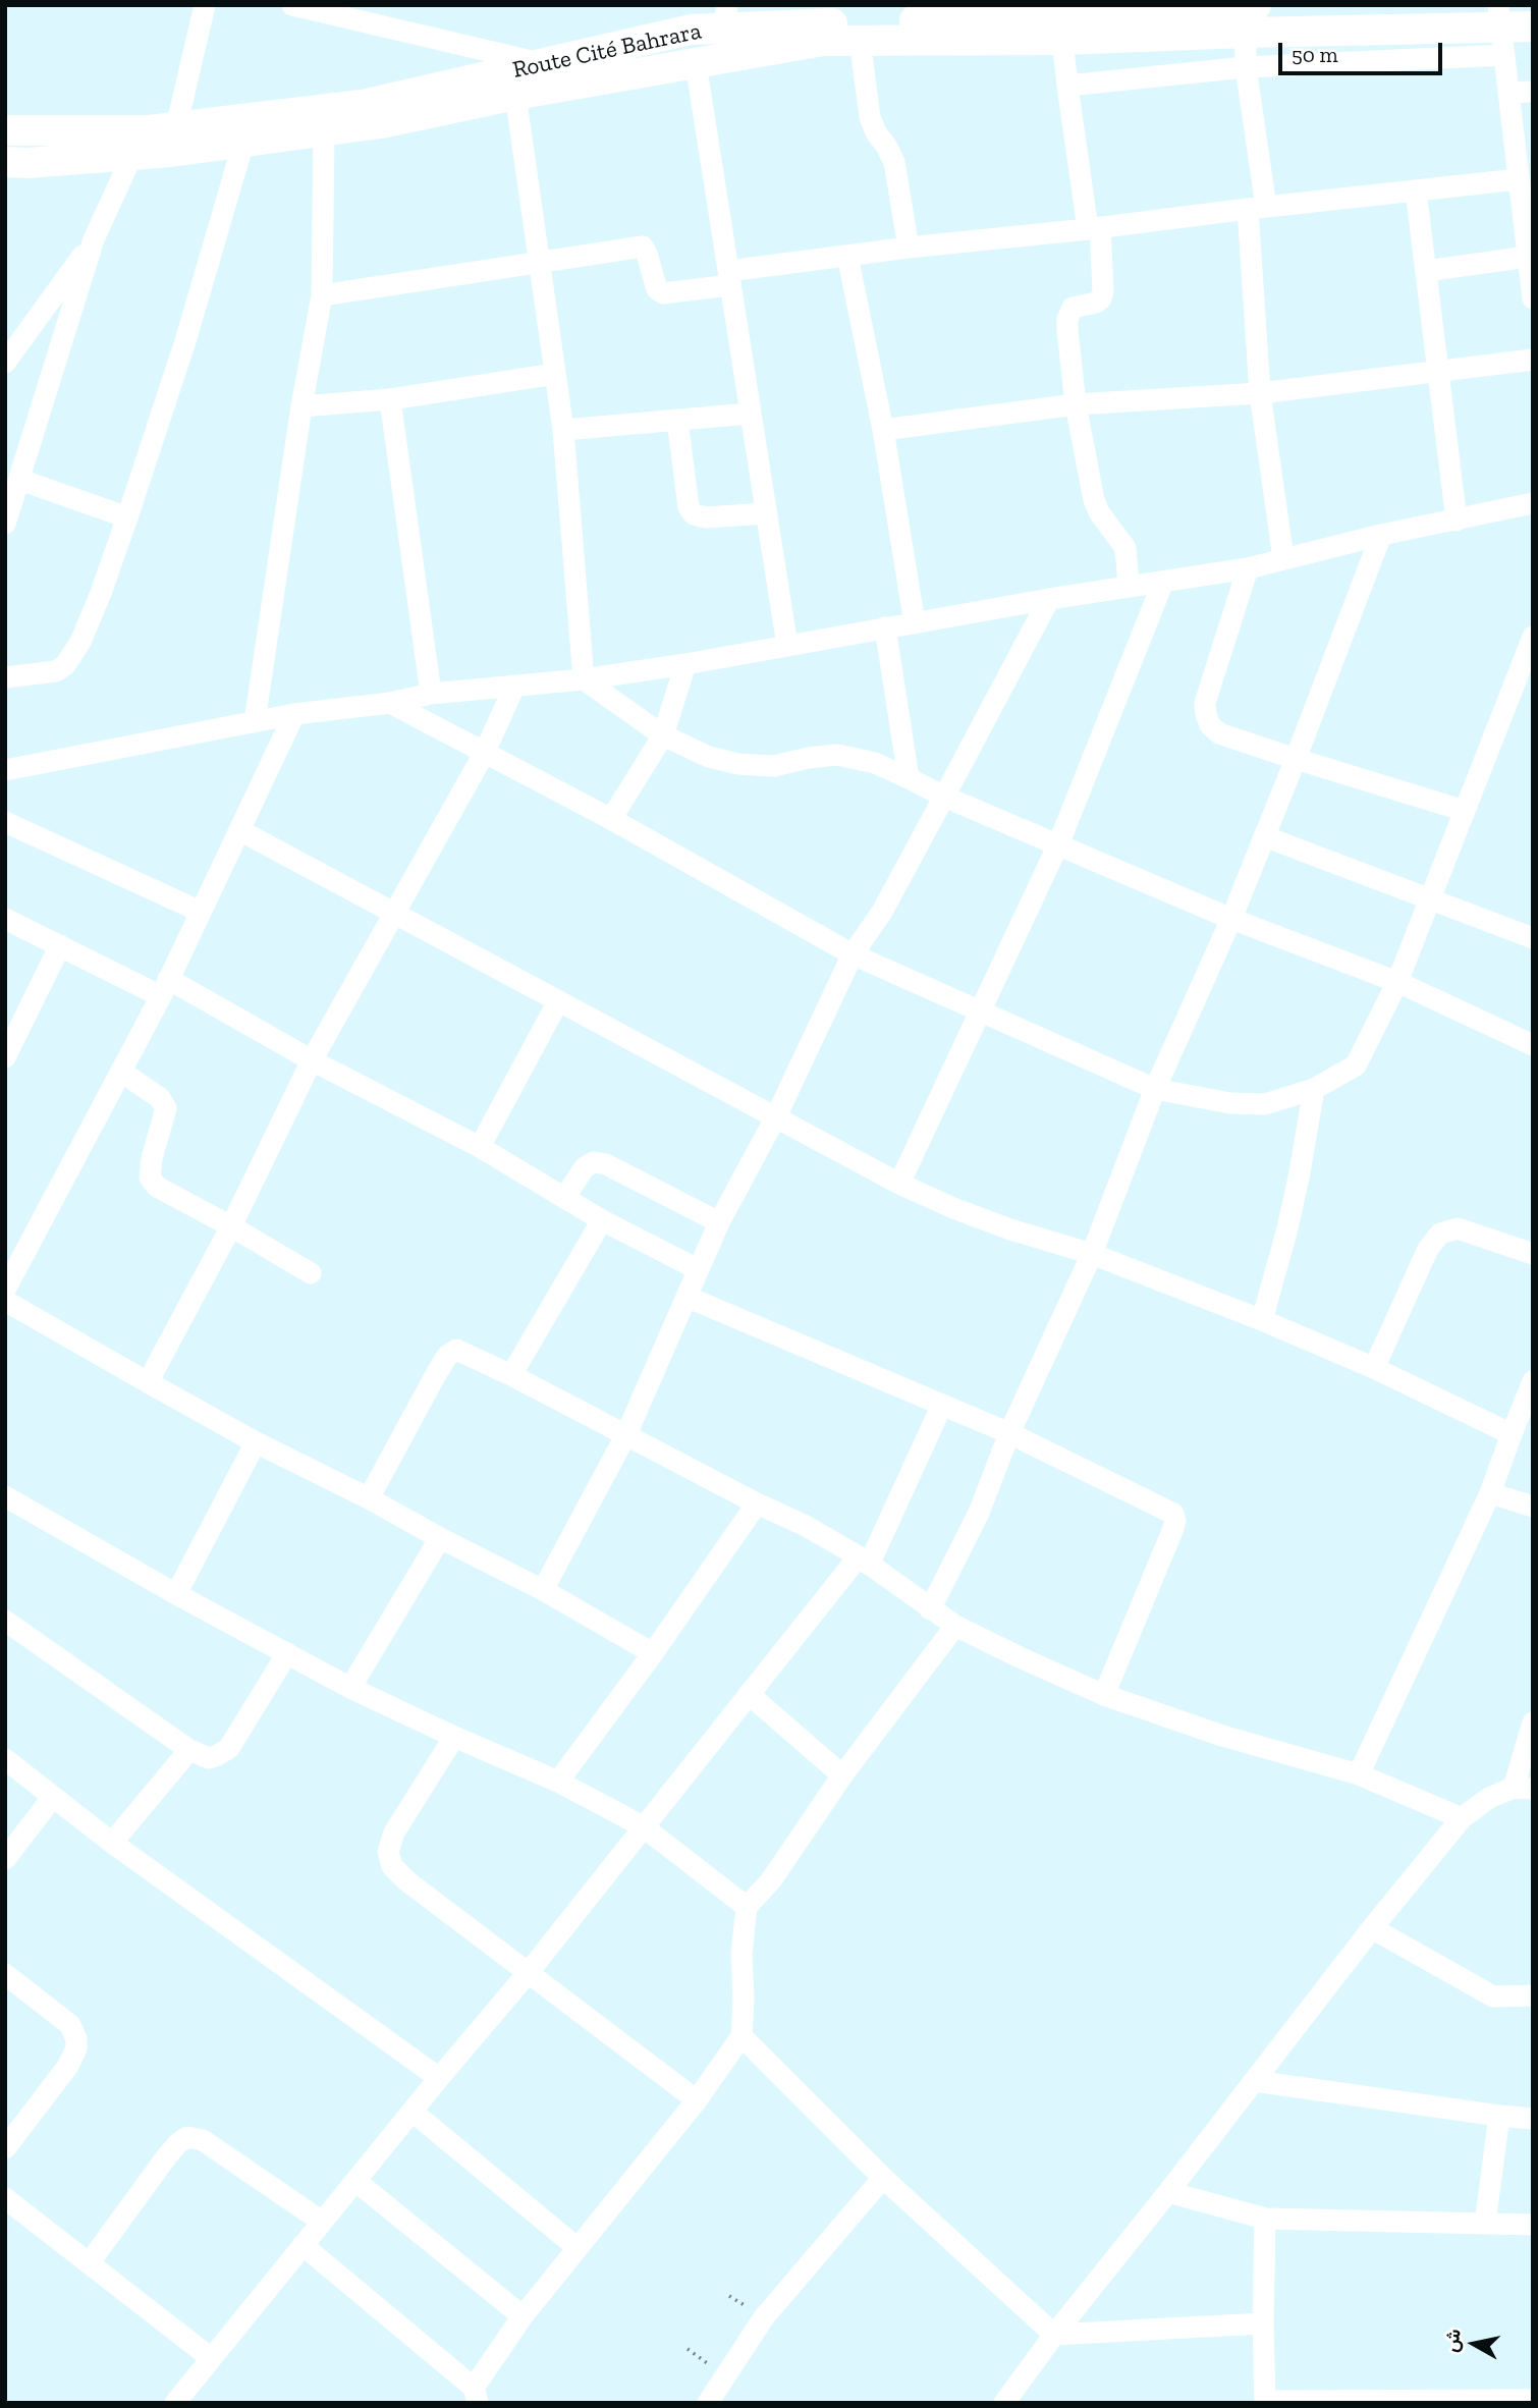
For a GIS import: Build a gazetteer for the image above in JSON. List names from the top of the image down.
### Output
{
  "streets": {
    "main road": ["Route Cité Bahrara"]
  },
  "scale_bar": "50 m",
  "north": "left"
}
